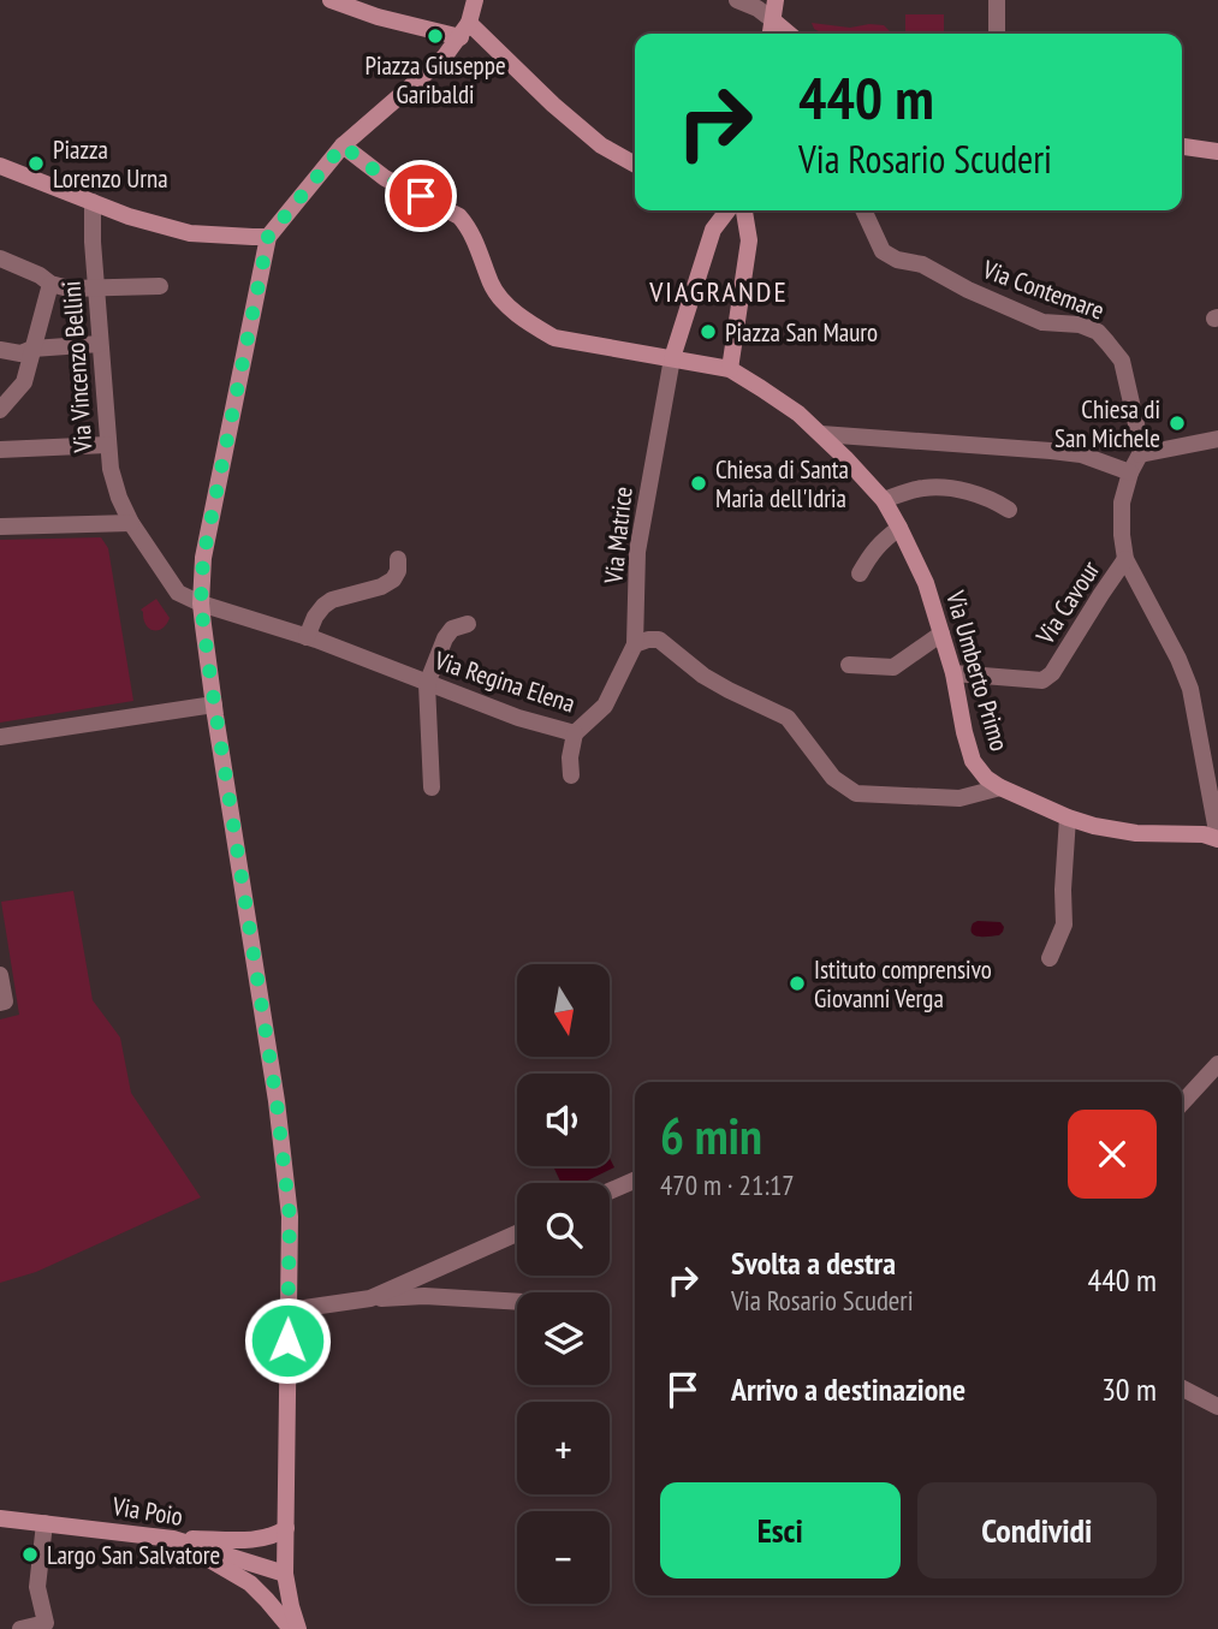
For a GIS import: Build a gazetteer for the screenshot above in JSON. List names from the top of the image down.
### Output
{
  "streets": {
    "main road": ["Via Umberto Primo", "Via Poio"],
    "street": [
      "Via Contemare",
      "Via Vincenzo Bellini",
      "Via Matrice",
      "Via Cavour",
      "Via Regina Elena"
    ]
  },
  "crossings": [
    ["Via Vincenzo Bellini", "Via Regina Elena"],
    ["Via Matrice", "Via Regina Elena"],
    ["Via Cavour", "Via Umberto Primo"]
  ],
  "districts": ["VIAGRANDE"],
  "places": [
    "Piazza Giuseppe Garibaldi",
    "Piazza Lorenzo Urna",
    "Piazza San Mauro",
    "Chiesa di San Michele",
    "Chiesa di Santa Maria dell'Idria",
    "Istituto comprensivo Giovanni Verga",
    "Largo San Salvatore"
  ],
  "north": "bottom",
  "page": {
    "turn": ["440 m", "Via Rosario Scuderi"],
    "map_buttons": ["+", "−"],
    "heading": ["6 min", "470 m · 21:17"],
    "list": [
      {
        "name": "Svolta a destra",
        "note": "Via Rosario Scuderi",
        "value": "440 m"
      },
      {
        "name": "Arrivo a destinazione",
        "value": "30 m"
      }
    ],
    "buttons": ["Esci", "Condividi"]
  }
}
